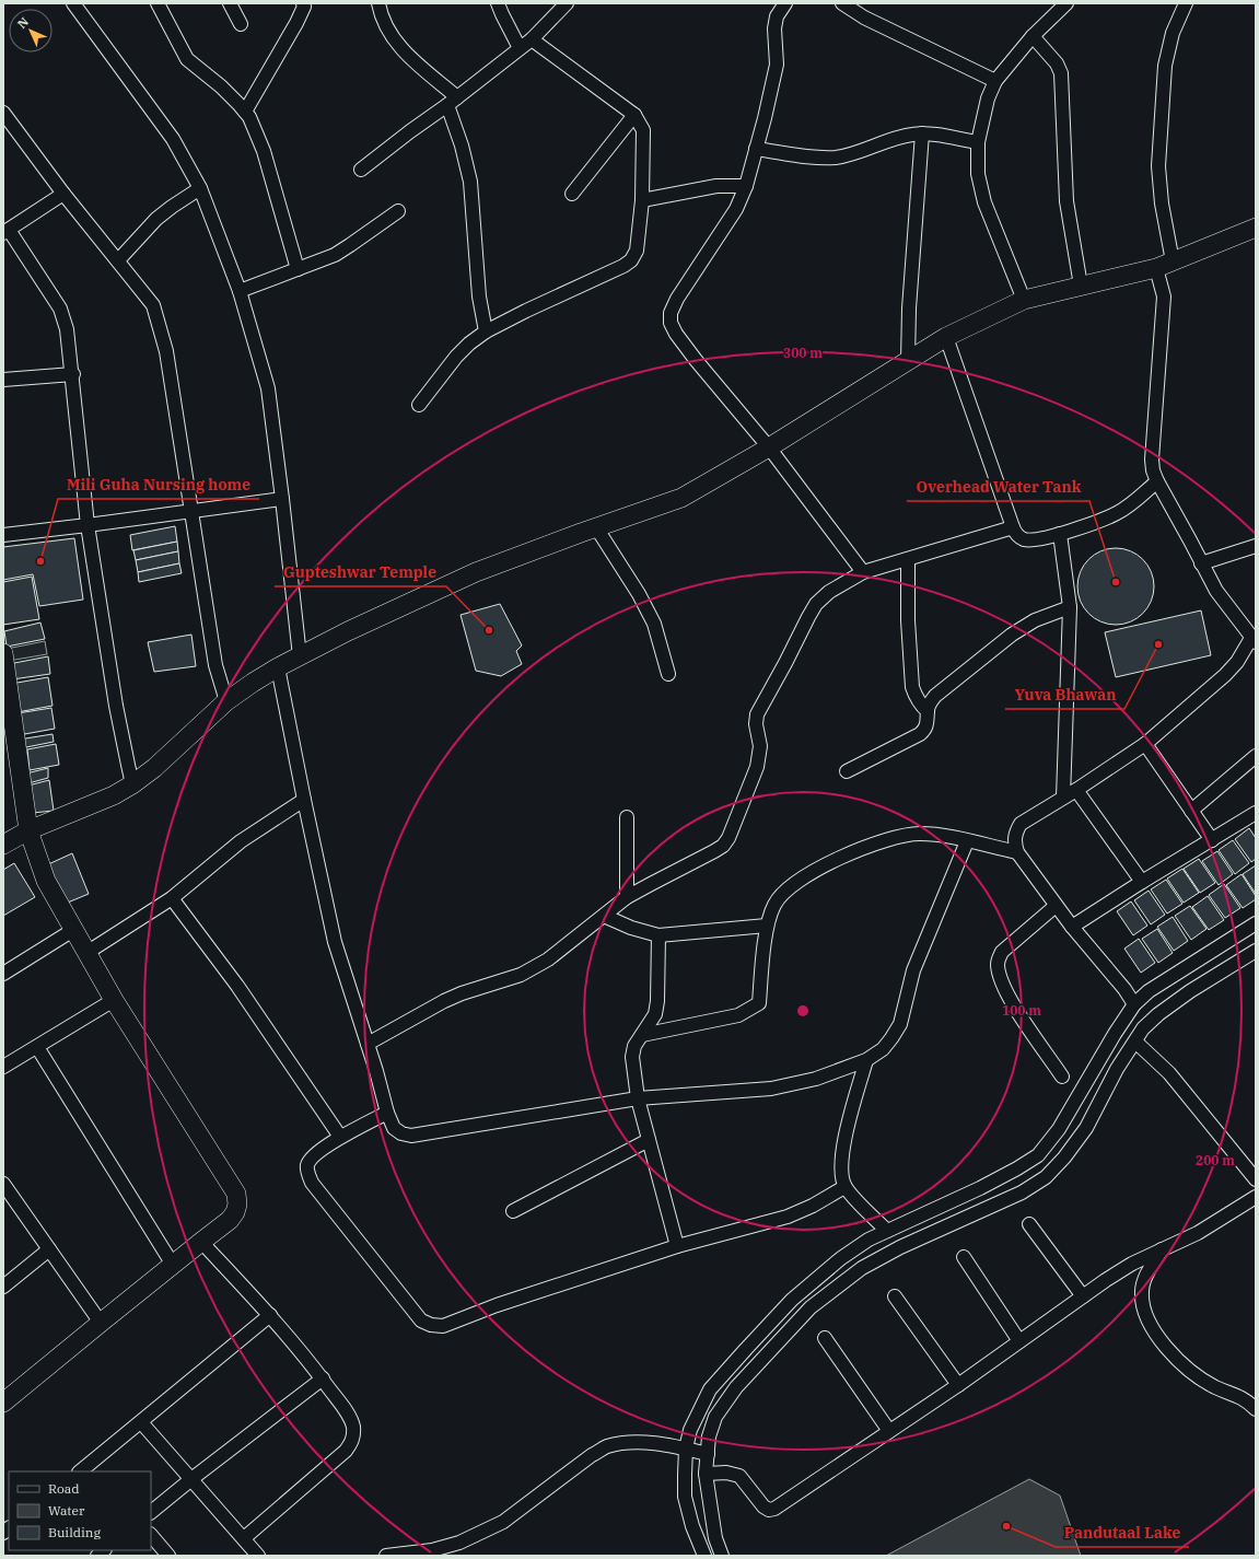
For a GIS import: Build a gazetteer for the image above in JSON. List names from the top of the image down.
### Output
{
  "places": [
    "Mili Guha Nursing home",
    "Overhead Water Tank",
    "Gupteshwar Temple",
    "Yuva Bhawan",
    "Pandutaal Lake"
  ],
  "legend": ["Road", "Water", "Building"],
  "north": "top left",
  "rings": ["300 m", "100 m", "200 m"]
}
